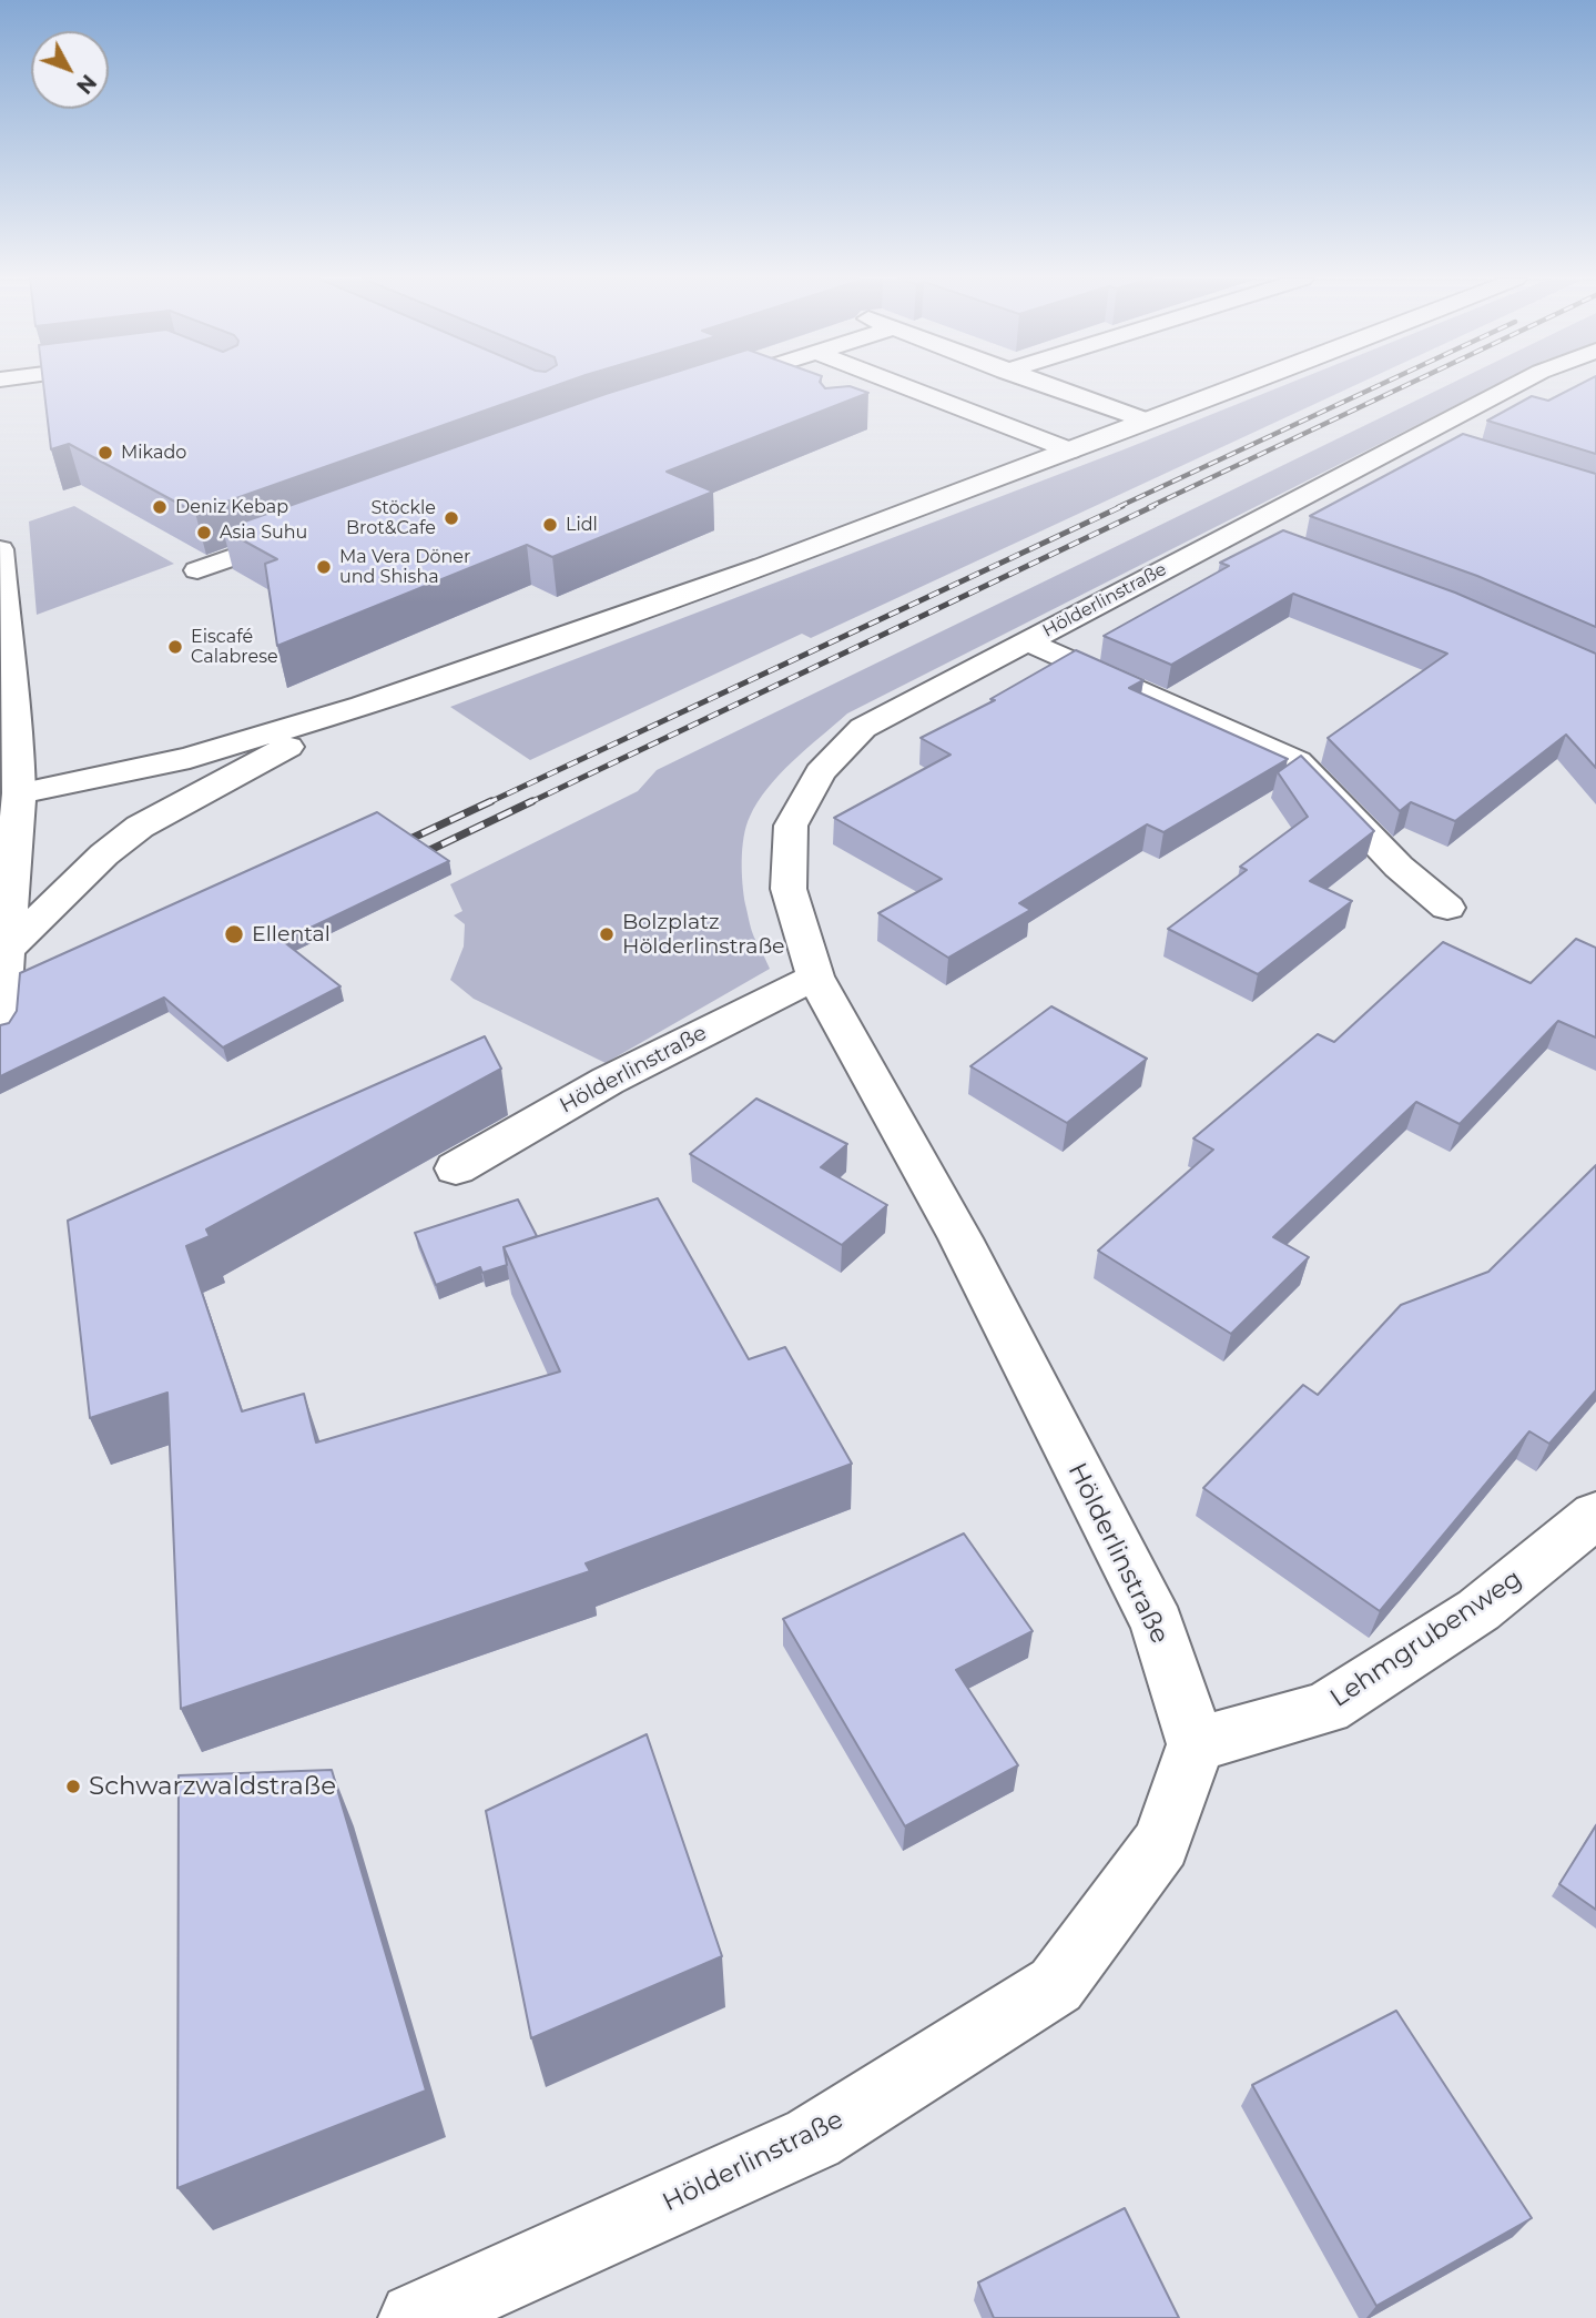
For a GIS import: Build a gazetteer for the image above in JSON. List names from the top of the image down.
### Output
{
  "streets": {
    "street": ["Hölderlinstraße", "Lehmgrubenweg"]
  },
  "crossings": [
    ["Hölderlinstraße", "Lehmgrubenweg"]
  ],
  "places": [
    "Mikado",
    "Deniz Kebap",
    "Stöckle Brot&Cafe",
    "Lidl",
    "Asia Suhu",
    "Ma Vera Döner und Shisha",
    "Eiscafé Calabrese",
    "Ellental",
    "Bolzplatz Hölderlinstraße",
    "Schwarzwaldstraße"
  ],
  "north": "bottom right"
}
